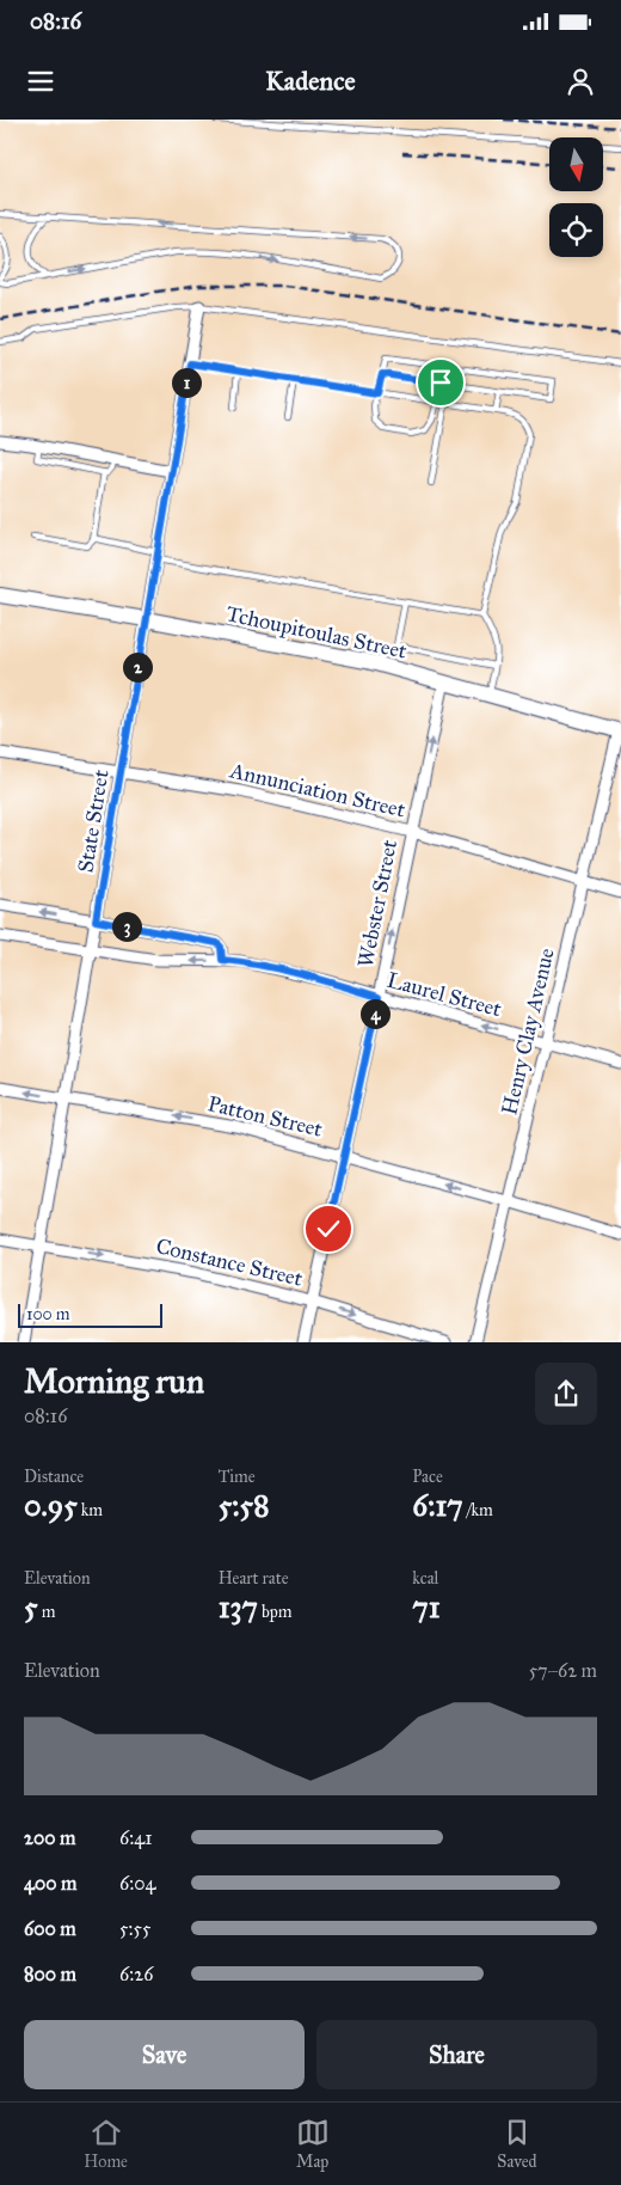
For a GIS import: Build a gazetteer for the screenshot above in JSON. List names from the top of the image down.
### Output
{
  "streets": {
    "street": [
      "Tchoupitoulas Street",
      "Annunciation Street",
      "State Street",
      "Webster Street",
      "Laurel Street",
      "Henry Clay Avenue",
      "Patton Street",
      "Constance Street"
    ]
  },
  "crossings": [
    ["Tchoupitoulas Street", "State Street"],
    ["Tchoupitoulas Street", "Webster Street"],
    ["Tchoupitoulas Street", "Henry Clay Avenue"],
    ["Annunciation Street", "State Street"],
    ["Annunciation Street", "Webster Street"],
    ["Annunciation Street", "Henry Clay Avenue"],
    ["State Street", "Laurel Street"],
    ["State Street", "Patton Street"],
    ["State Street", "Constance Street"],
    ["Webster Street", "Laurel Street"],
    ["Webster Street", "Patton Street"],
    ["Webster Street", "Constance Street"],
    ["Laurel Street", "Henry Clay Avenue"],
    ["Henry Clay Avenue", "Patton Street"]
  ],
  "one_way": ["Webster Street", "Patton Street", "Constance Street"],
  "scale_bar": "100 m",
  "north": "bottom",
  "page": {
    "status": "08:16",
    "header": "Kadence",
    "pins": [
      "1",
      "2",
      "3",
      "4"
    ],
    "scale": "100 m",
    "heading": ["Morning run", "08:16"],
    "stats": [
      ["Distance", "0.95 km"],
      ["Time", "5:58"],
      ["Pace", "6:17 /km"],
      ["Elevation", "5 m"],
      ["Heart rate", "137 bpm"],
      ["kcal", "71"]
    ],
    "chart": ["Elevation", "57–62 m"],
    "list": [
      {
        "name": "200 m",
        "note": "6:41"
      },
      {
        "name": "400 m",
        "note": "6:04"
      },
      {
        "name": "600 m",
        "note": "5:55"
      },
      {
        "name": "800 m",
        "note": "6:26"
      }
    ],
    "buttons": ["Save", "Share"],
    "tabs": ["Home", "Map", "Saved"]
  }
}
